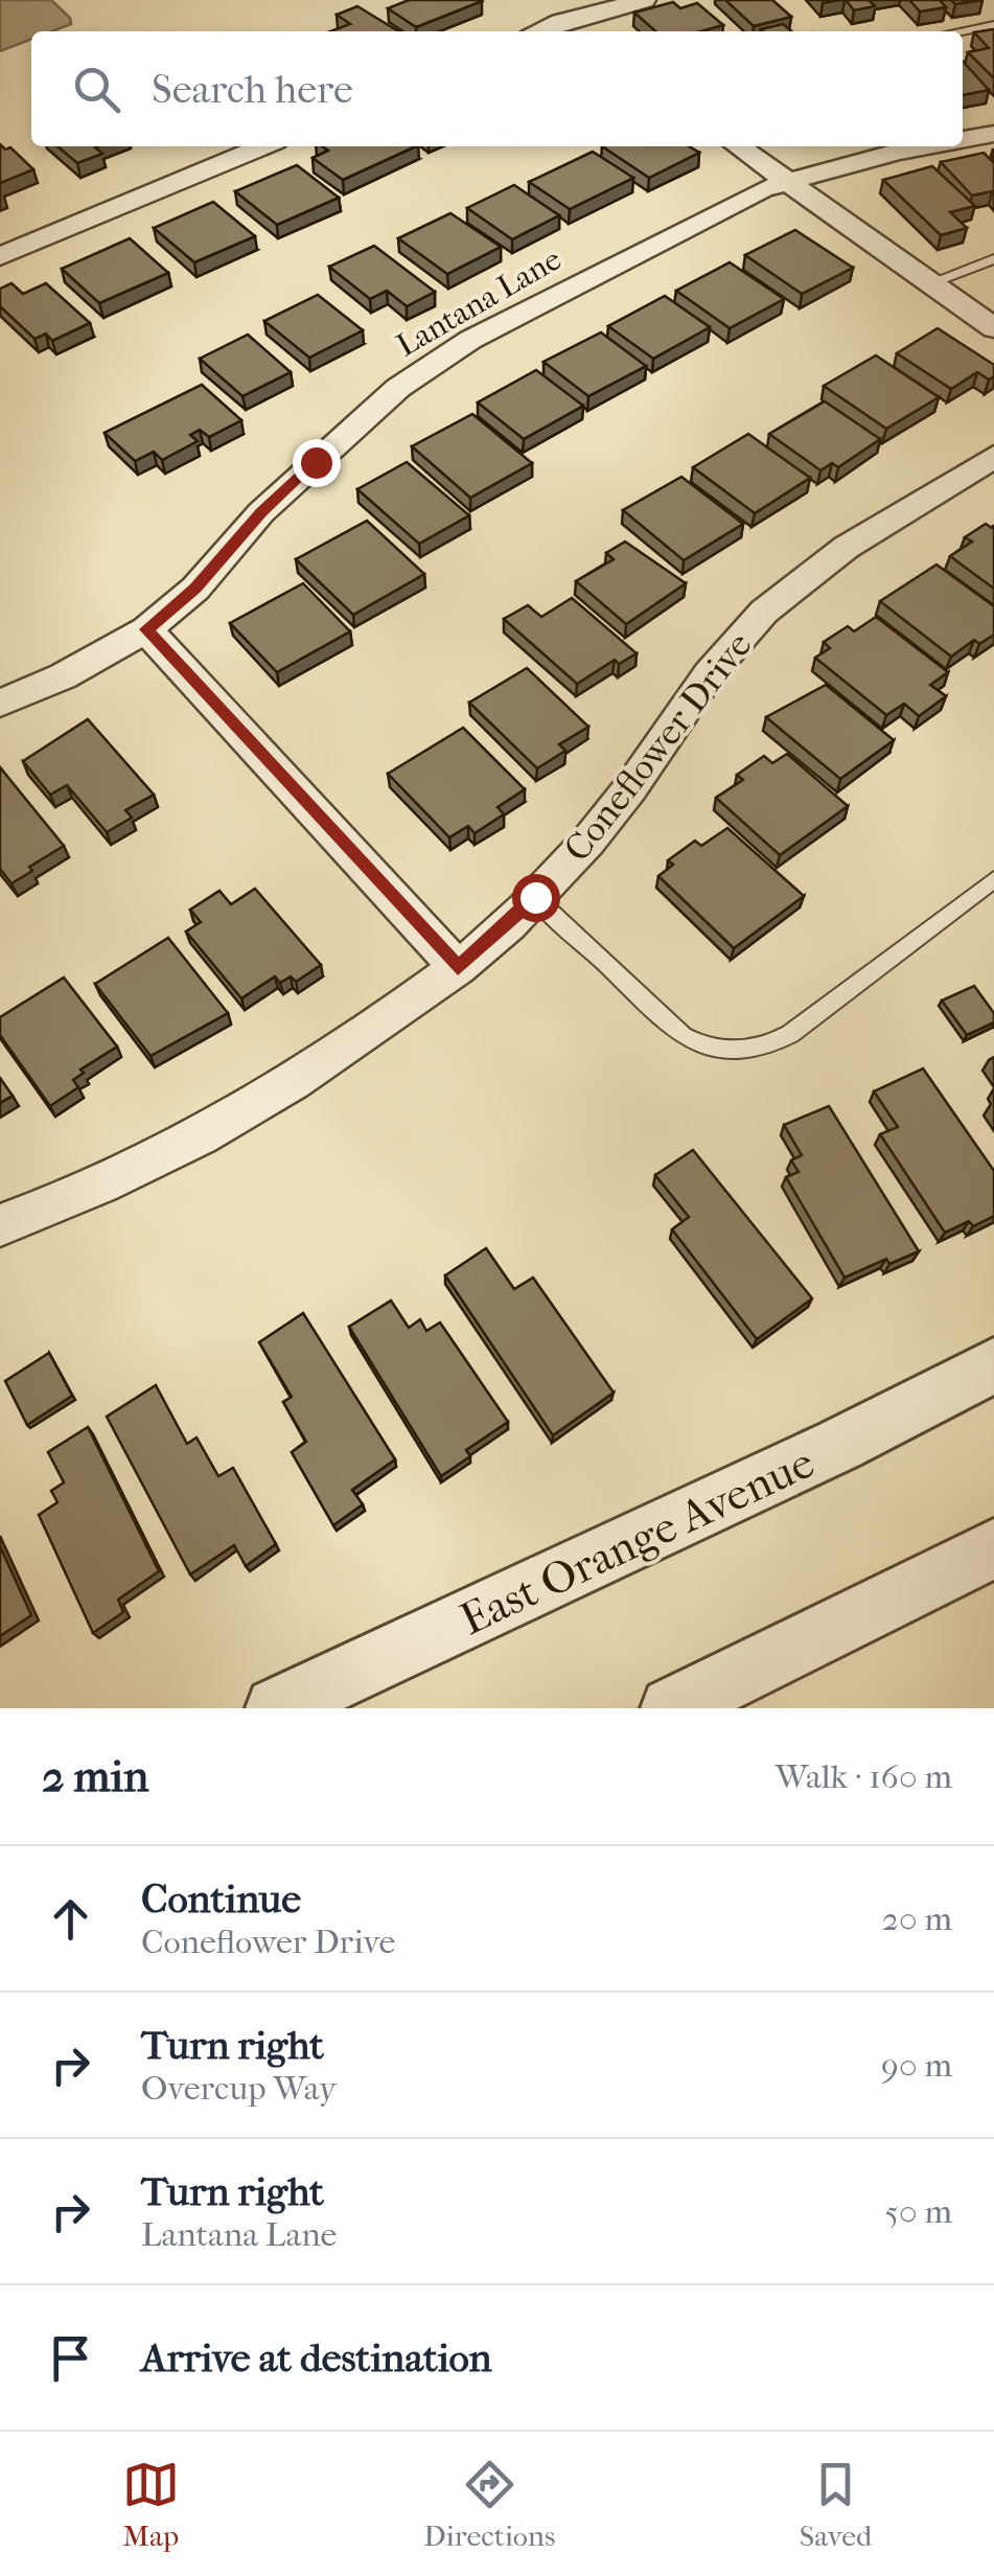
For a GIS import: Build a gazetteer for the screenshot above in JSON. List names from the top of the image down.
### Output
{
  "streets": {
    "street": ["Lantana Lane", "Coneflower Drive", "East Orange Avenue"]
  },
  "page": {
    "search": "Search here",
    "heading": ["2 min", "Walk · 160 m"],
    "list": [
      ["Continue", "Coneflower Drive", "20 m"],
      ["Turn right", "Overcup Way", "90 m"],
      ["Turn right", "Lantana Lane", "50 m"],
      "Arrive at destination"
    ],
    "nav": ["Map", "Directions", "Saved"]
  }
}
